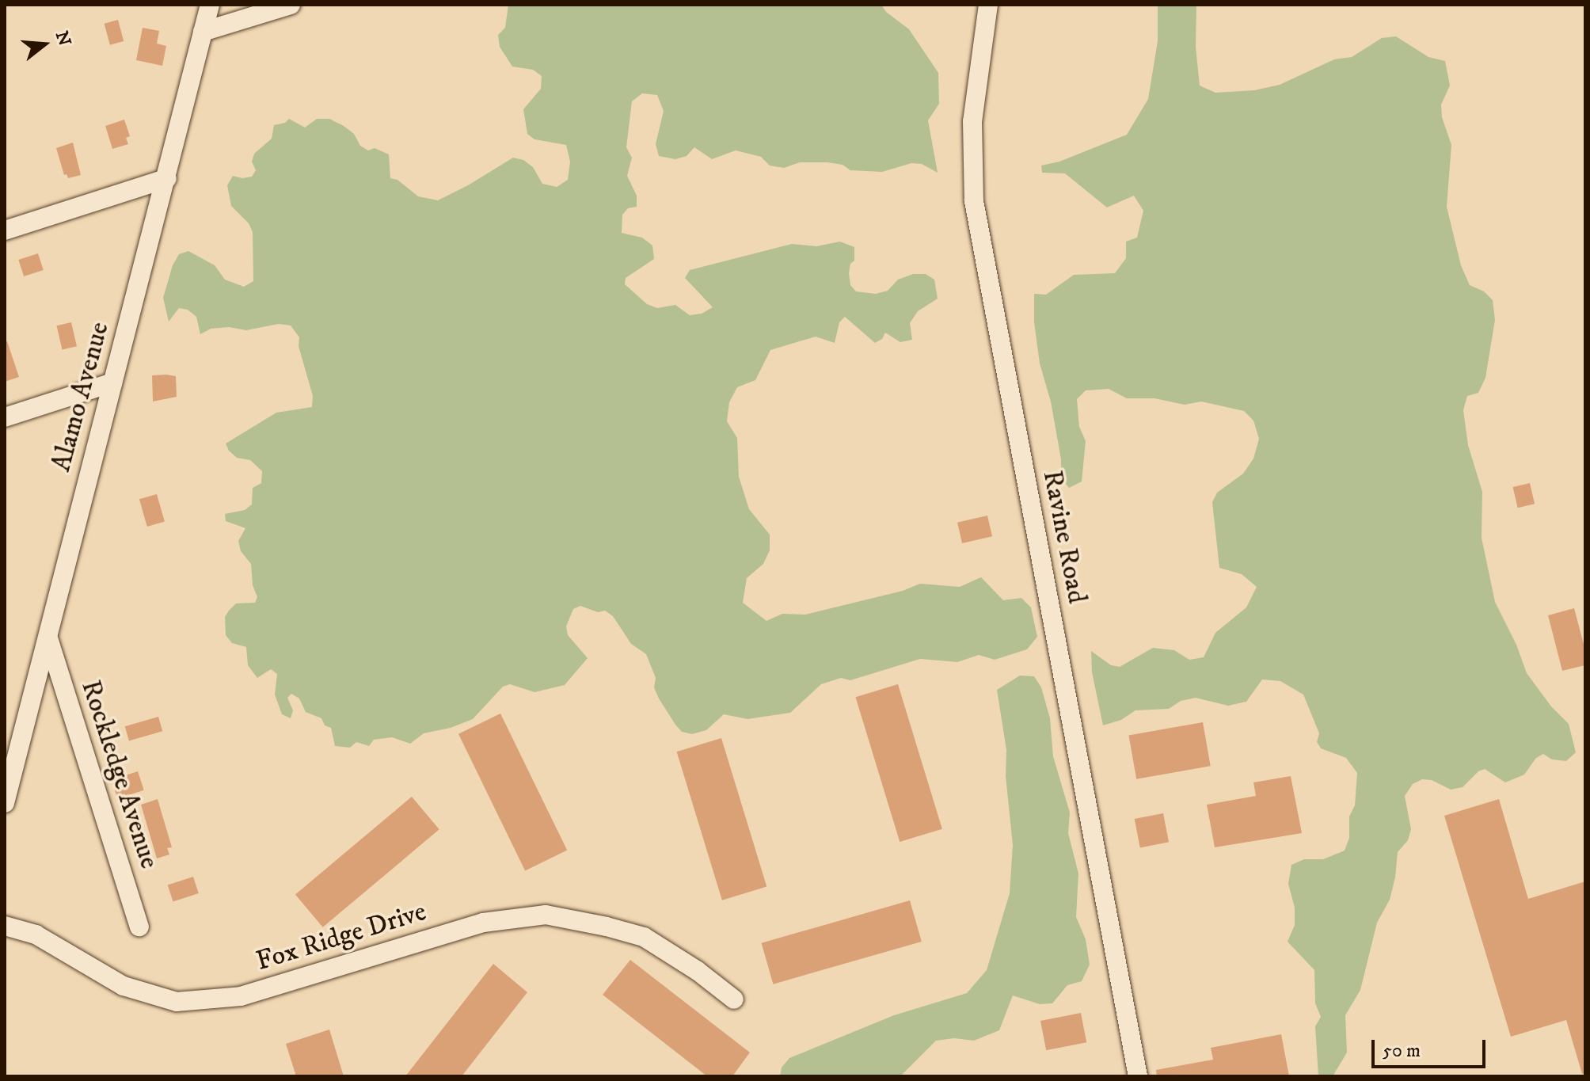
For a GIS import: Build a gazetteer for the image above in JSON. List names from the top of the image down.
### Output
{
  "streets": {
    "street": [
      "Alamo Avenue",
      "Ravine Road",
      "Rockledge Avenue",
      "Fox Ridge Drive"
    ]
  },
  "crossings": [
    ["Alamo Avenue", "Rockledge Avenue"]
  ],
  "scale_bar": "50 m",
  "north": "right"
}
